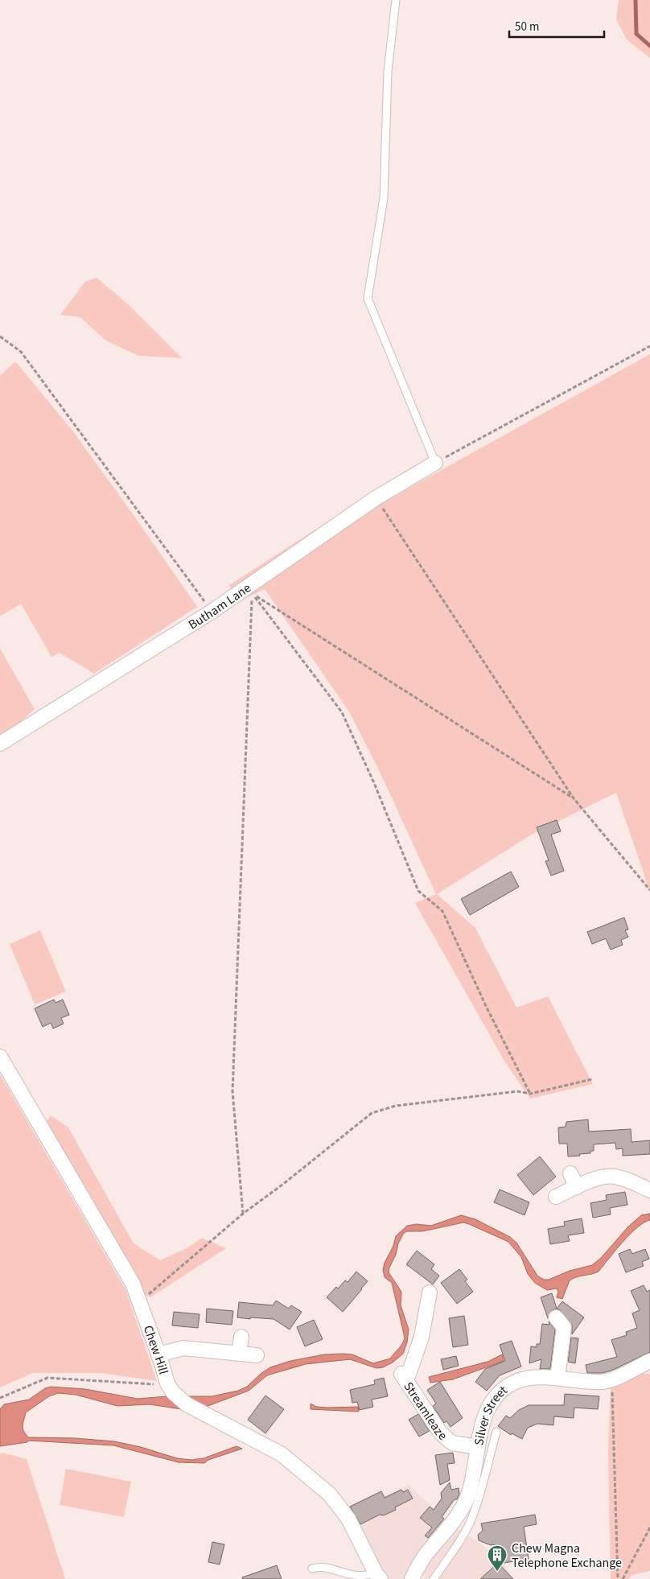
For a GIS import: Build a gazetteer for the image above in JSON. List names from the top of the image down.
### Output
{
  "streets": {
    "street": [
      "Butham Lane",
      "Chew Hill",
      "Streamleaze",
      "Silver Street"
    ]
  },
  "crossings": [
    ["Streamleaze", "Silver Street"]
  ],
  "places": {
    "building": ["Chew Magna Telephone Exchange"]
  },
  "scale_bar": "50 m"
}
